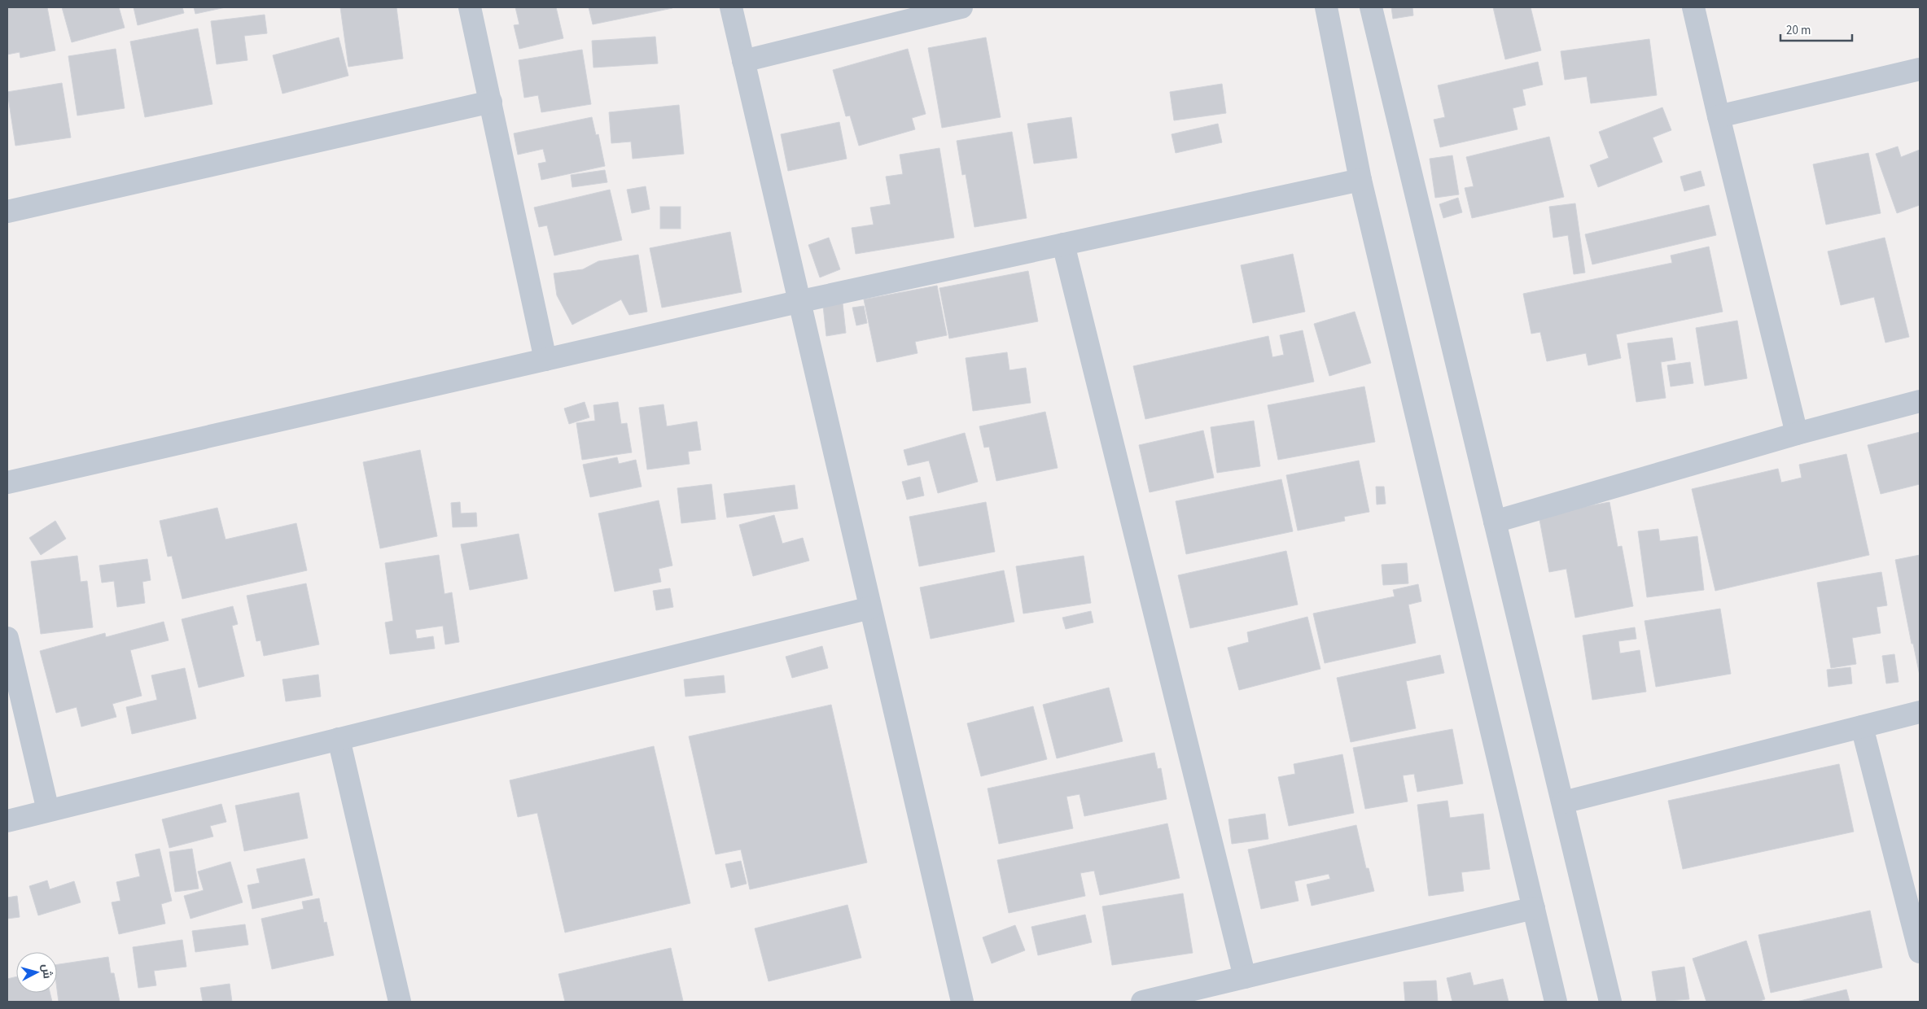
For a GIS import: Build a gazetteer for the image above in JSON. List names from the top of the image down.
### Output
{
  "scale_bar": "20 m",
  "north": "right"
}
